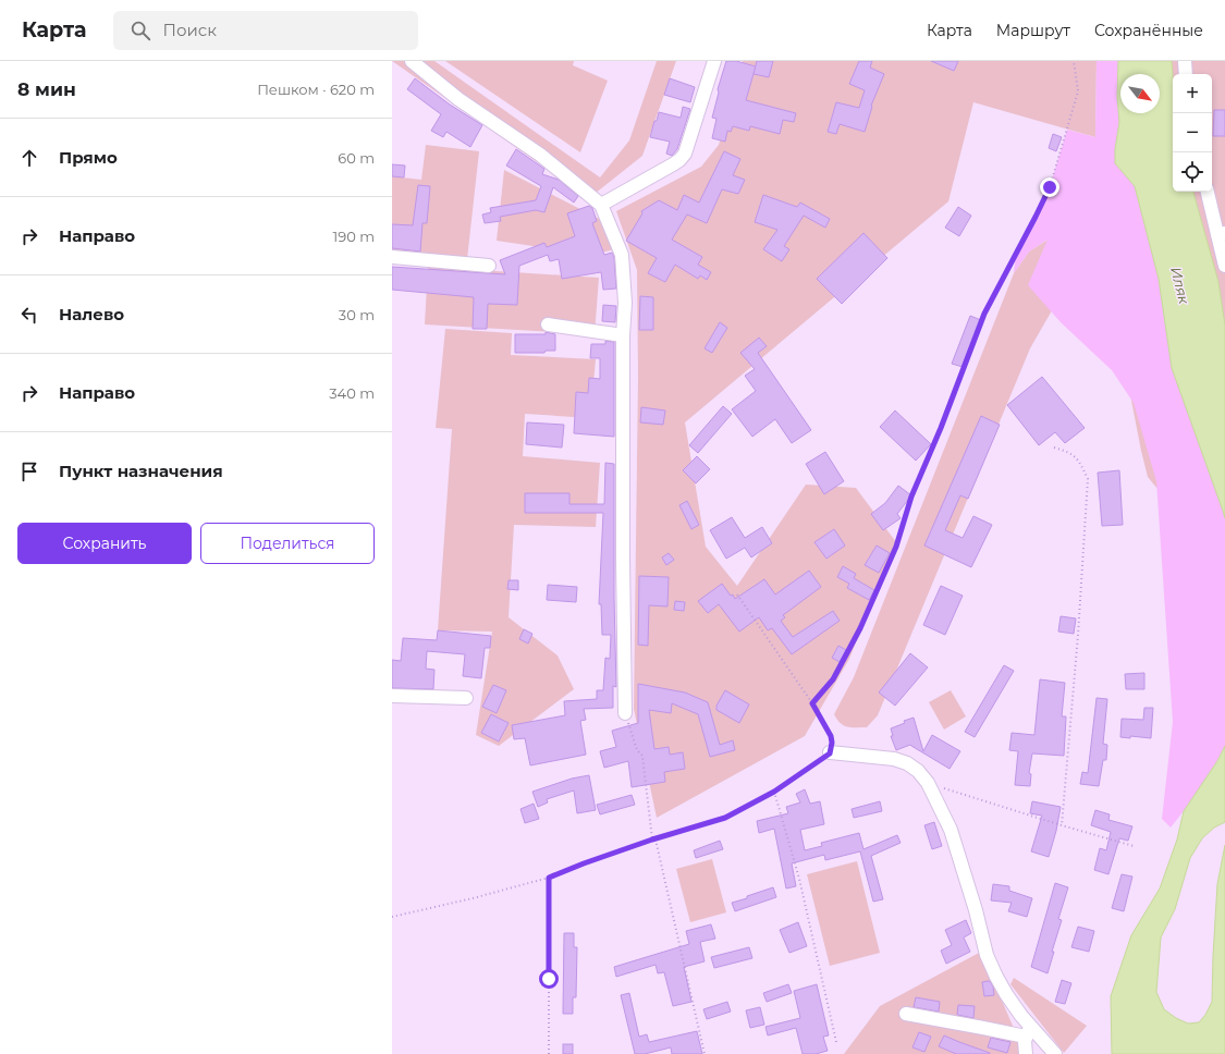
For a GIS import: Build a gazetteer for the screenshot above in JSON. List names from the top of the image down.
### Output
{
  "water": ["Иляк"],
  "north": "bottom right",
  "page": {
    "header": "Карта",
    "search": "Поиск",
    "nav": ["Карта", "Маршрут", "Сохранённые"],
    "heading": ["8 мин", "Пешком · 620 m"],
    "map_buttons": ["+", "−"],
    "list": [
      ["Прямо", "60 m"],
      ["Направо", "190 m"],
      ["Налево", "30 m"],
      ["Направо", "340 m"],
      "Пункт назначения"
    ],
    "buttons": ["Сохранить", "Поделиться"]
  }
}
